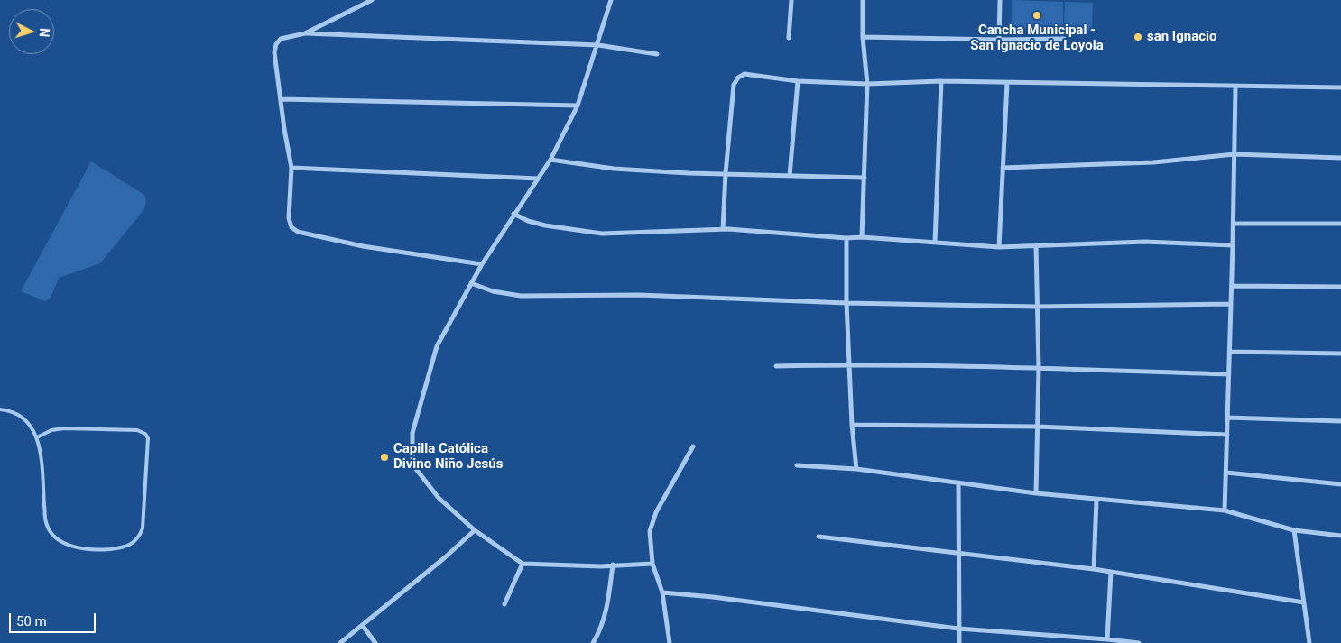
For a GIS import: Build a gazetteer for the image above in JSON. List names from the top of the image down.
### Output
{
  "places": ["Cancha Municipal - San Ignacio de Loyola", "san Ignacio", "Capilla Católica Divino Niño Jesús"],
  "scale_bar": "50 m",
  "north": "right"
}
